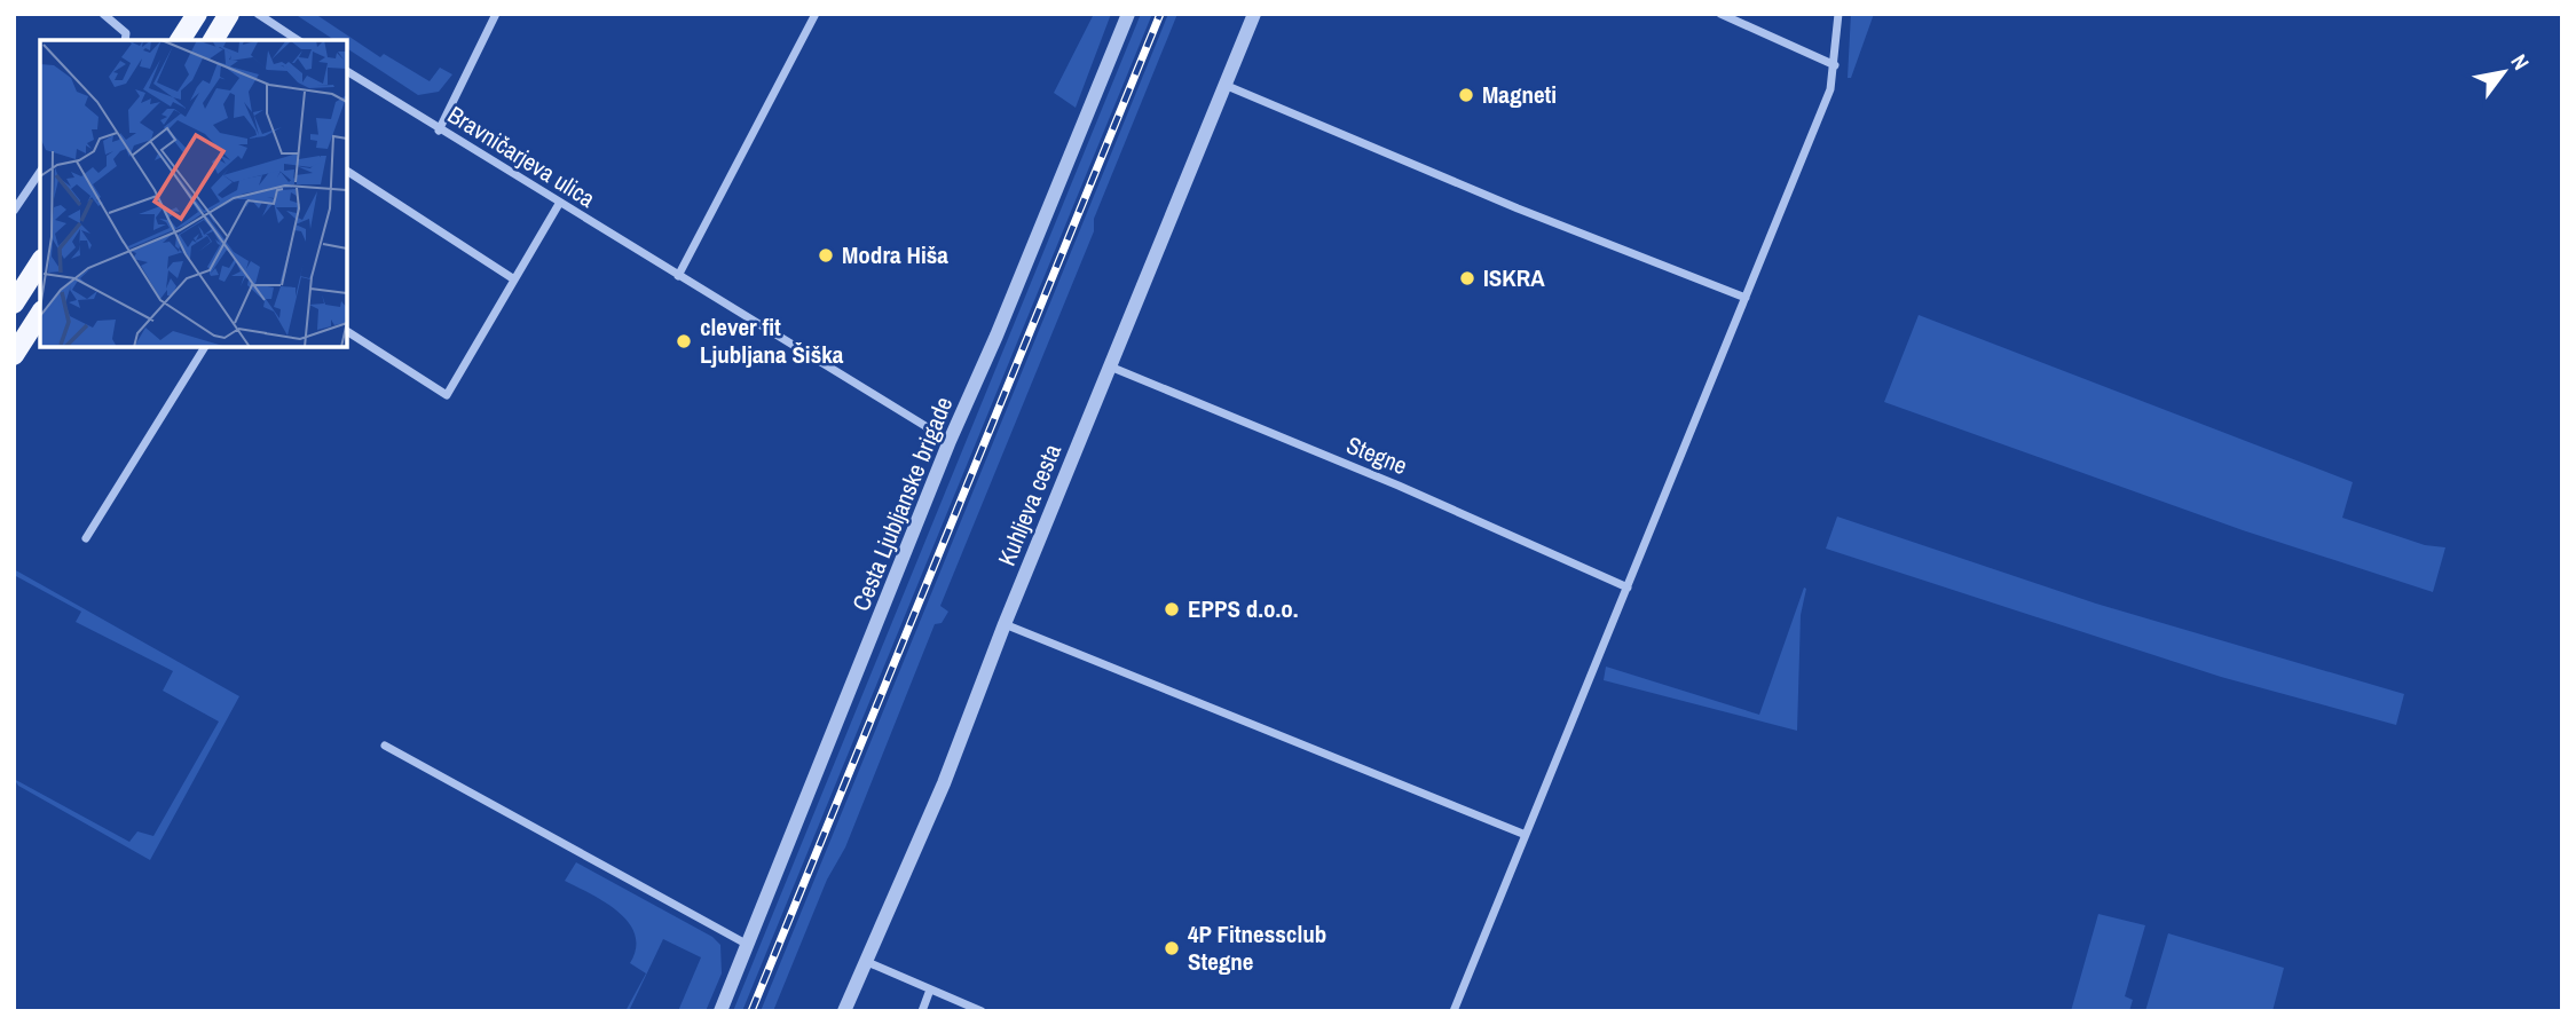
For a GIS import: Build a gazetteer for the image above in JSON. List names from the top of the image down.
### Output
{
  "streets": {
    "street": [
      "Bravničarjeva ulica",
      "Stegne",
      "Cesta Ljubljanske brigade",
      "Kuhljeva cesta"
    ]
  },
  "crossings": [
    ["Bravničarjeva ulica", "Cesta Ljubljanske brigade"],
    ["Stegne", "Kuhljeva cesta"]
  ],
  "places": [
    "Magneti",
    "Modra Hiša",
    "ISKRA",
    "clever fit Ljubljana Šiška",
    "EPPS d.o.o.",
    "4P Fitnessclub Stegne"
  ],
  "north": "top right"
}
